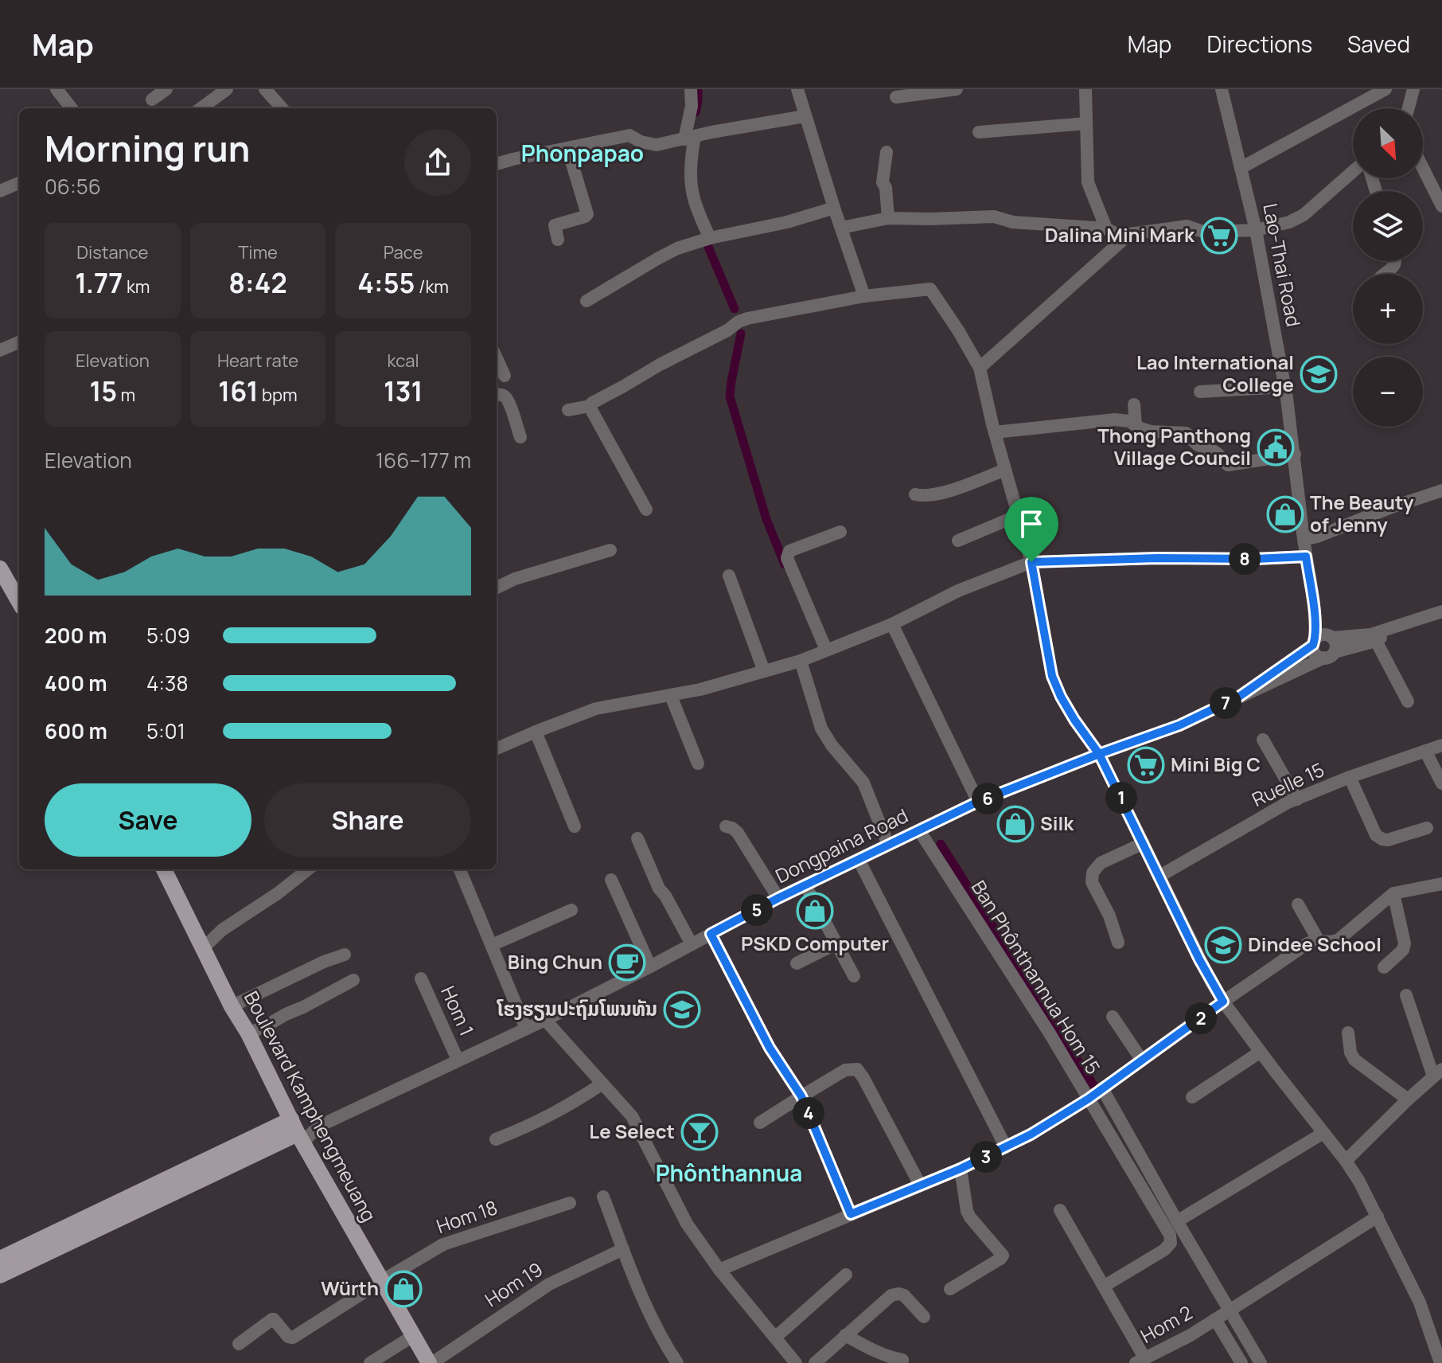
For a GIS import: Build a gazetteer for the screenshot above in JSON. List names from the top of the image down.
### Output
{
  "streets": {
    "main road": ["Boulevard Kamphengmeuang"],
    "street": [
      "Lao-Thai Road",
      "Ruelle 15",
      "Dongpaina Road",
      "Ban Phônthannua Hom 15",
      "Hom 1",
      "Hom 18",
      "Hom 19",
      "Hom 2"
    ]
  },
  "crossings": [
    ["Lao-Thai Road", "Dongpaina Road"],
    ["Dongpaina Road", "Ban Phônthannua Hom 15"],
    ["Dongpaina Road", "Hom 1"],
    ["Dongpaina Road", "Boulevard Kamphengmeuang"],
    ["Boulevard Kamphengmeuang", "Hom 18"],
    ["Boulevard Kamphengmeuang", "Hom 19"]
  ],
  "districts": ["Phonpapao", "Phônthannua"],
  "places": {
    "supermarket": ["Dalina Mini Mark", "Mini Big C"],
    "school or university": ["Lao International College", "Dindee School", "ໂຮງຮຽນປະຖົມໂພນທັນ"],
    "public building": ["Thong Panthong Village Council"],
    "shop": [
      "The Beauty of Jenny",
      "Silk",
      "PSKD Computer",
      "Würth"
    ],
    "cafe": ["Bing Chun"],
    "bar": ["Le Select"]
  },
  "north": "bottom right",
  "page": {
    "header": "Map",
    "nav": ["Map", "Directions", "Saved"],
    "map_buttons": ["+", "−"],
    "heading": ["Morning run", "06:56"],
    "stats": [
      ["Distance", "1.77 km"],
      ["Time", "8:42"],
      ["Pace", "4:55 /km"],
      ["Elevation", "15 m"],
      ["Heart rate", "161 bpm"],
      ["kcal", "131"]
    ],
    "chart": ["Elevation", "166–177 m"],
    "pins": [
      "8",
      "7",
      "1",
      "6",
      "5",
      "2",
      "4",
      "3"
    ],
    "list": [
      {
        "name": "200 m",
        "note": "5:09"
      },
      {
        "name": "400 m",
        "note": "4:38"
      },
      {
        "name": "600 m",
        "note": "5:01"
      }
    ],
    "buttons": ["Save", "Share"]
  }
}
